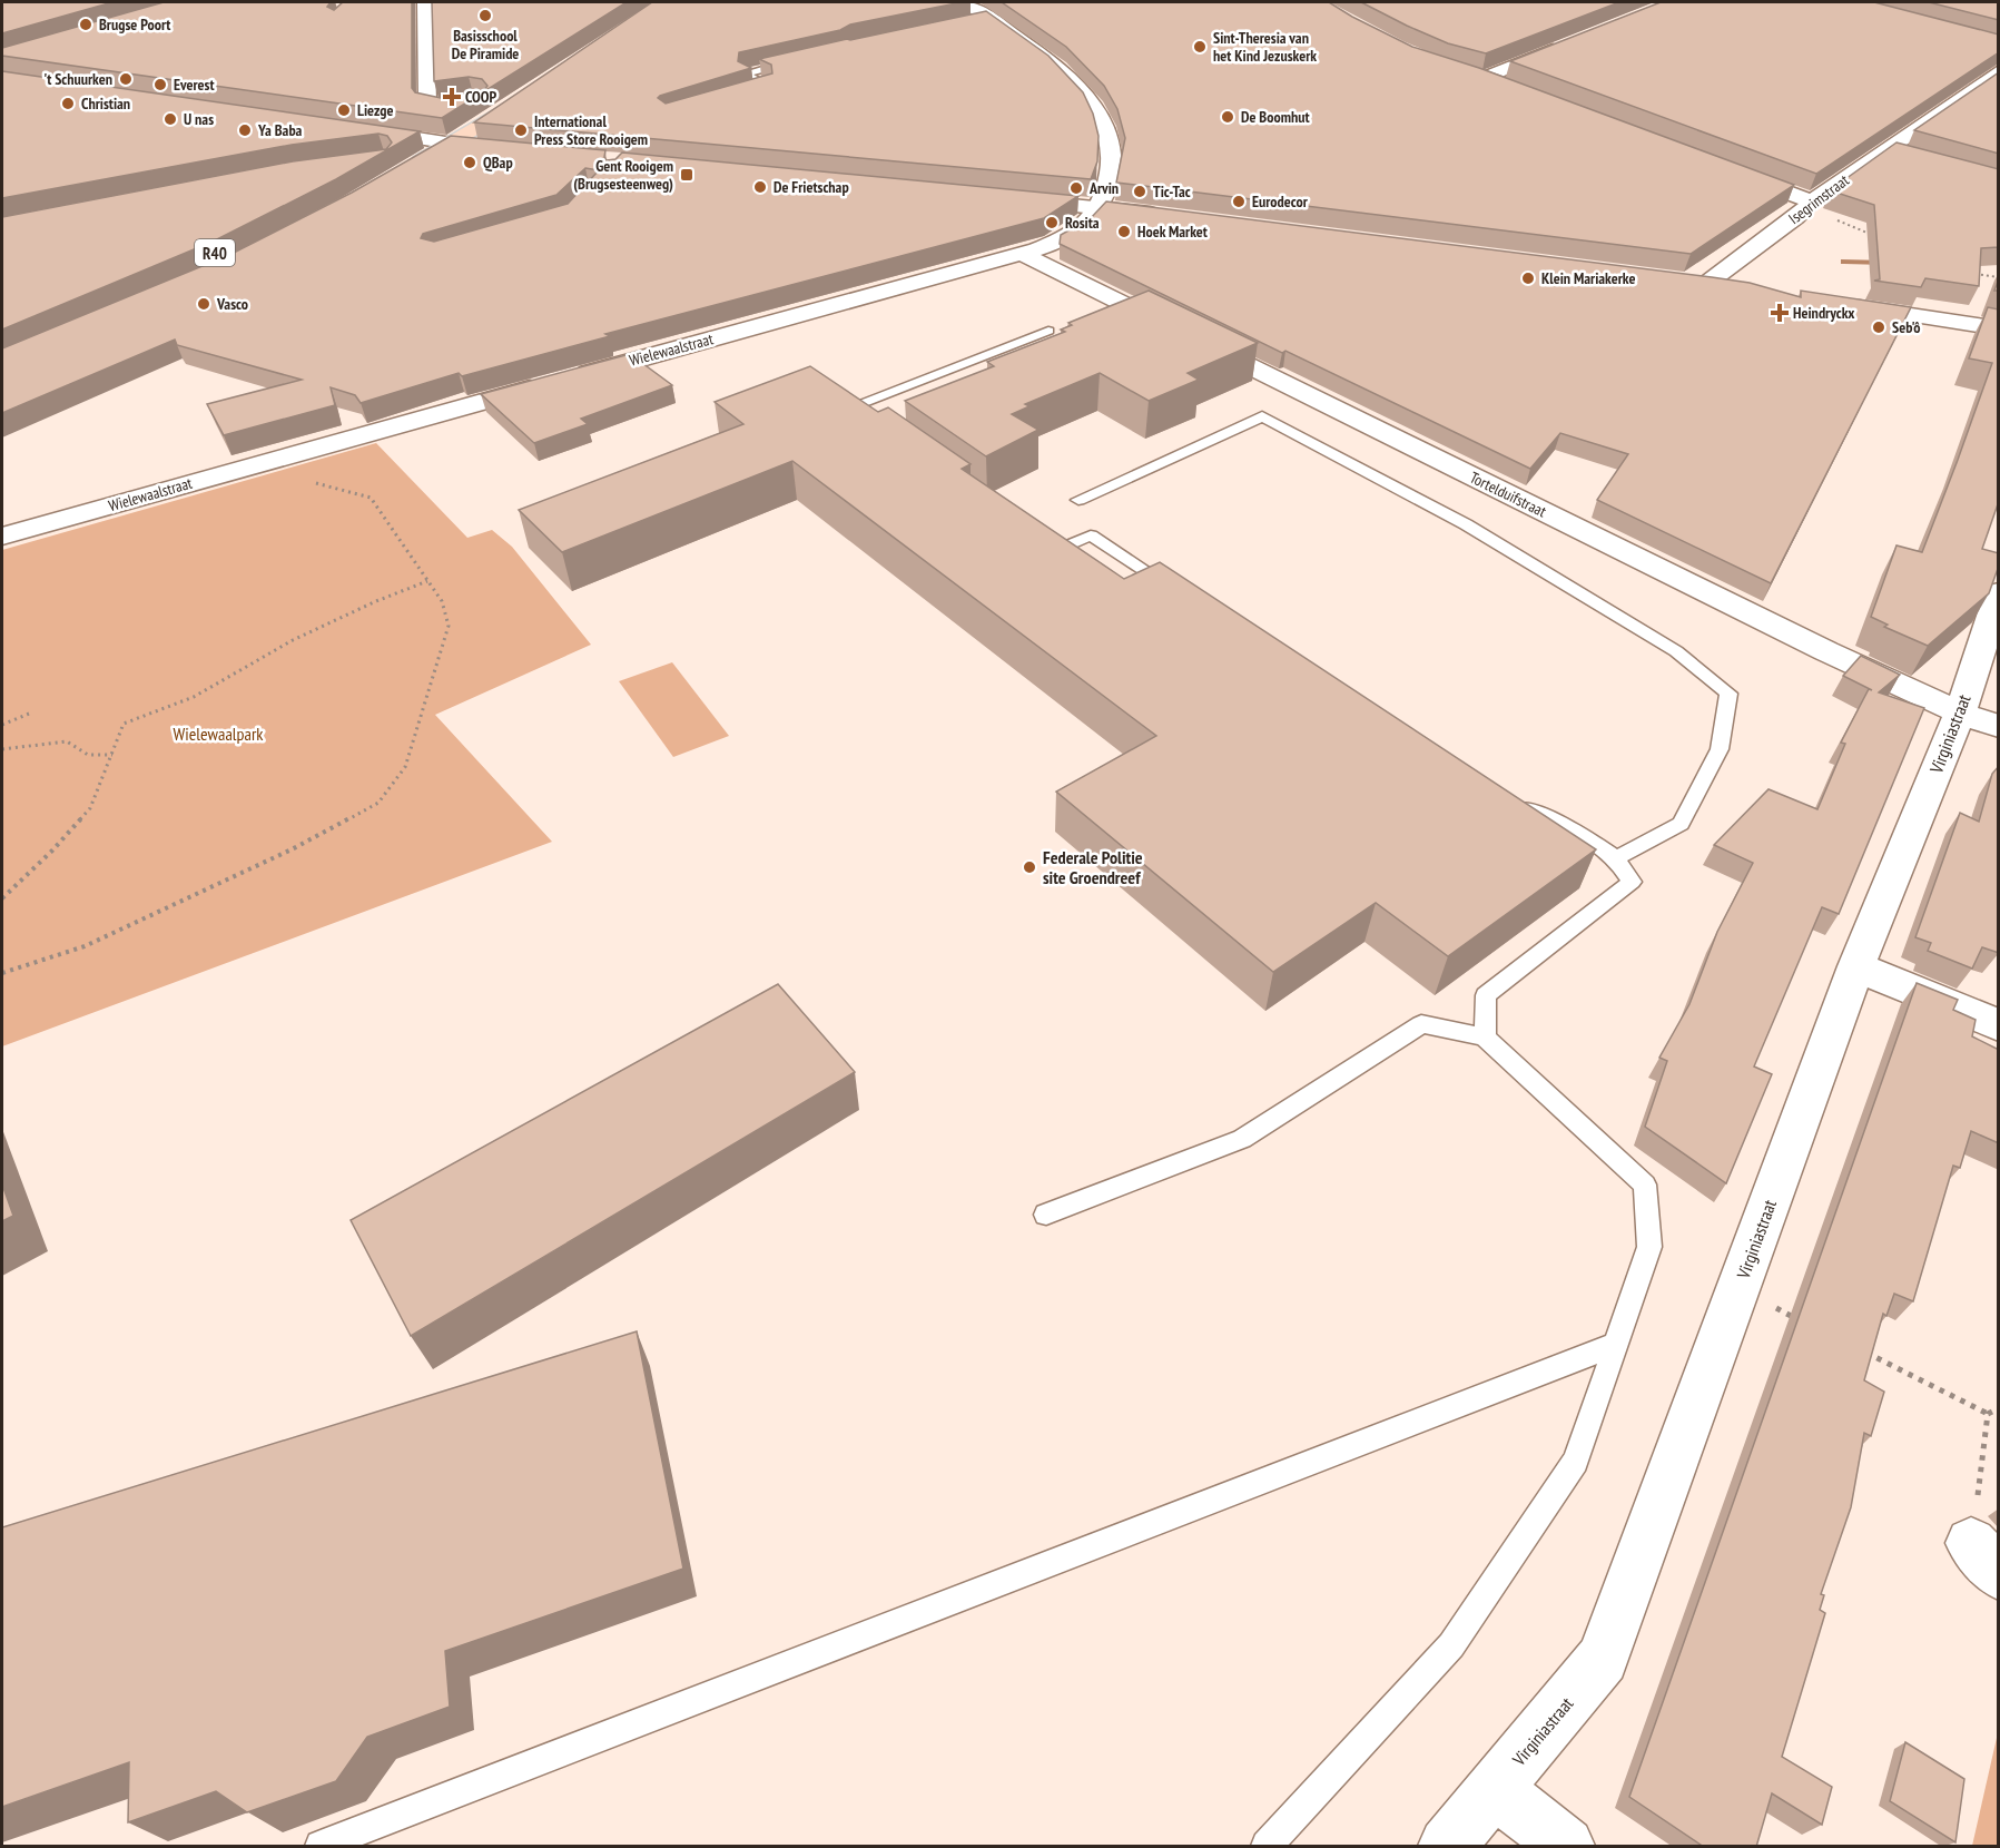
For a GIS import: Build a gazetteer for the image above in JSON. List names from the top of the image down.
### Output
{
  "streets": {
    "street": [
      "Isegrimstraat",
      "Wielewaalstraat",
      "Tortelduifstraat",
      "Virginiastraat"
    ]
  },
  "crossings": [
    ["Wielewaalstraat", "Tortelduifstraat"],
    ["Tortelduifstraat", "Virginiastraat"]
  ],
  "parks": ["Wielewaalpark"],
  "places": {
    "other": [
      "Basisschool De Piramide",
      "Brugse Poort",
      "Sint-Theresia van het Kind Jezuskerk",
      "'t Schuurken",
      "Everest",
      "Christian",
      "Liezge",
      "De Boomhut",
      "U nas",
      "Ya Baba",
      "International Press Store Rooigem",
      "QBap",
      "De Frietschap",
      "Arvin",
      "Tic-Tac",
      "Eurodecor",
      "Rosita",
      "Hoek Market",
      "Klein Mariakerke",
      "Vasco",
      "Seb'ô",
      "Federale Politie site Groendreef"
    ],
    "health": ["COOP", "Heindryckx"],
    "transit": ["Gent Rooigem (Brugsesteenweg)"]
  }
}
